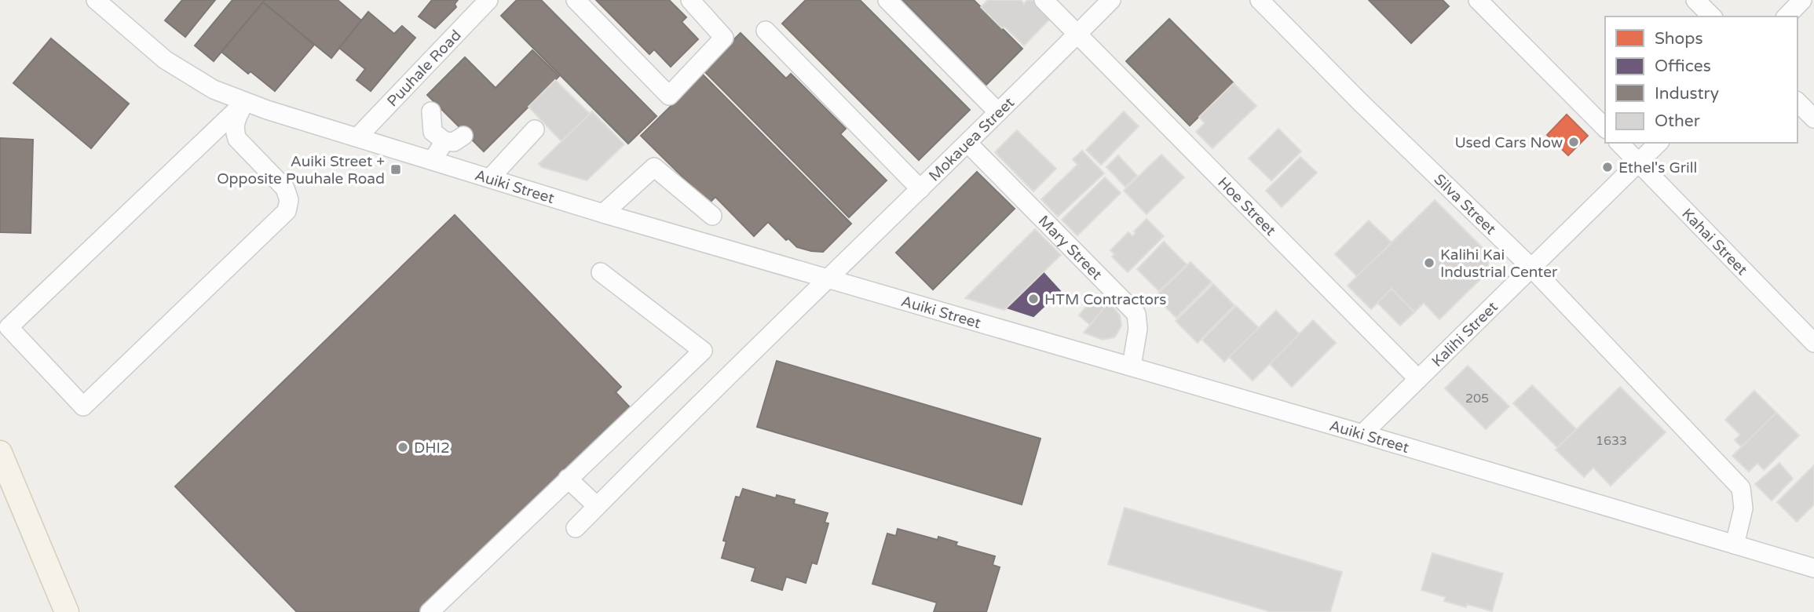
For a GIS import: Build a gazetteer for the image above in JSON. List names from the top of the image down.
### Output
{
  "streets": {
    "street": [
      "Puuhale Road",
      "Mokauea Street",
      "Auiki Street",
      "Silva Street",
      "Hoe Street",
      "Kahai Street",
      "Mary Street",
      "Kalihi Street"
    ]
  },
  "crossings": [
    ["Puuhale Road", "Auiki Street"],
    ["Mokauea Street", "Auiki Street"],
    ["Mokauea Street", "Hoe Street"],
    ["Mokauea Street", "Mary Street"],
    ["Auiki Street", "Silva Street"],
    ["Auiki Street", "Mary Street"],
    ["Auiki Street", "Kalihi Street"],
    ["Silva Street", "Kalihi Street"],
    ["Hoe Street", "Kalihi Street"],
    ["Kahai Street", "Kalihi Street"]
  ],
  "places": {
    "other": [
      "Used Cars Now",
      "Ethel's Grill",
      "Kalihi Kai Industrial Center",
      "HTM Contractors",
      "DHI2"
    ],
    "transit": ["Auiki Street + Opposite Puuhale Road"]
  },
  "house_numbers": ["205", "1633"],
  "legend": [
    "Shops",
    "Offices",
    "Industry",
    "Other"
  ]
}
